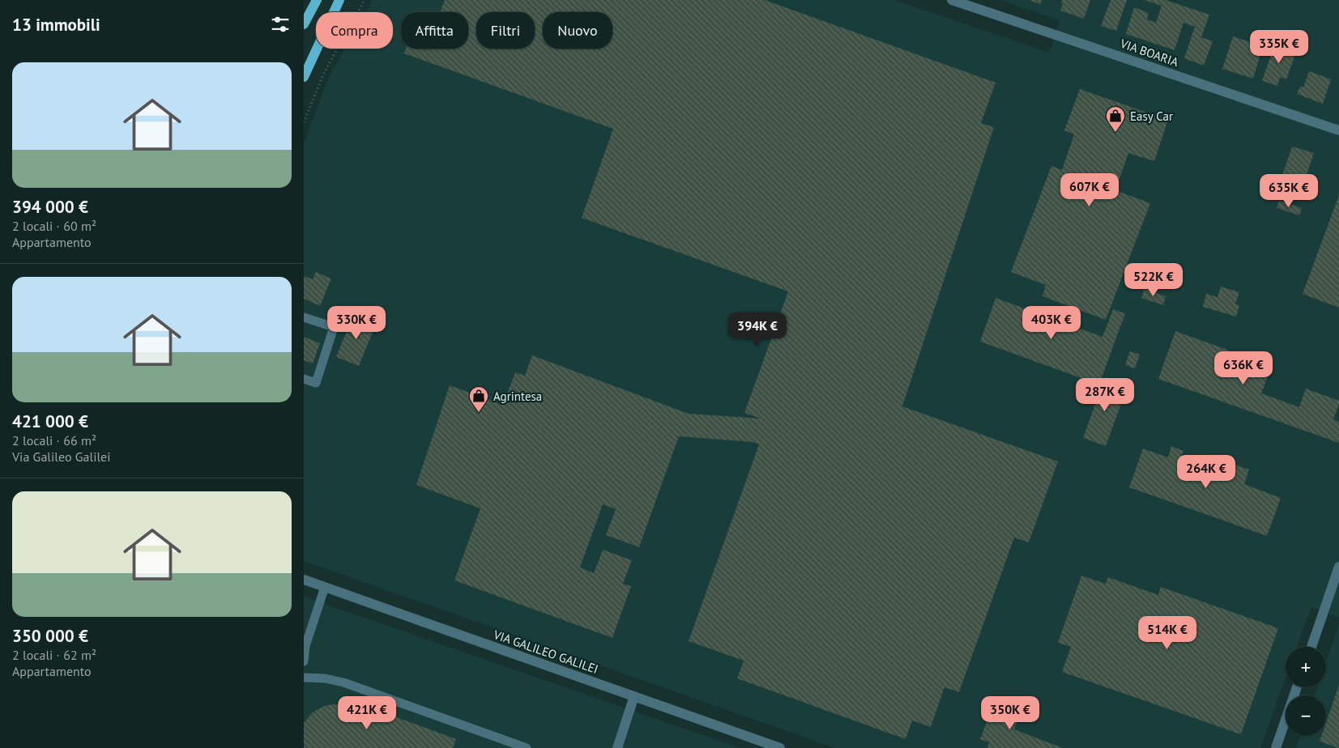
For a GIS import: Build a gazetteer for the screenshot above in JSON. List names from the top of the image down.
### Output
{
  "streets": {
    "street": ["VIA BOARIA", "VIA GALILEO GALILEI"]
  },
  "places": {
    "shop": ["Easy Car", "Agrintesa"]
  },
  "page": {
    "heading": "13 immobili",
    "chip": [
      "Compra",
      "Affitta",
      "Filtri",
      "Nuovo"
    ],
    "price": [
      "335K €",
      "607K €",
      "635K €",
      "522K €",
      "330K €",
      "403K €",
      "394K €",
      "636K €",
      "287K €",
      "264K €",
      "514K €",
      "421K €",
      "350K €"
    ],
    "list": [
      {
        "name": "394 000 €",
        "note": "2 locali · 60 m² · Appartamento"
      },
      {
        "name": "421 000 €",
        "note": "2 locali · 66 m² · Via Galileo Galilei"
      },
      {
        "name": "350 000 €",
        "note": "2 locali · 62 m² · Appartamento"
      }
    ],
    "map_buttons": ["+", "−"]
  }
}
